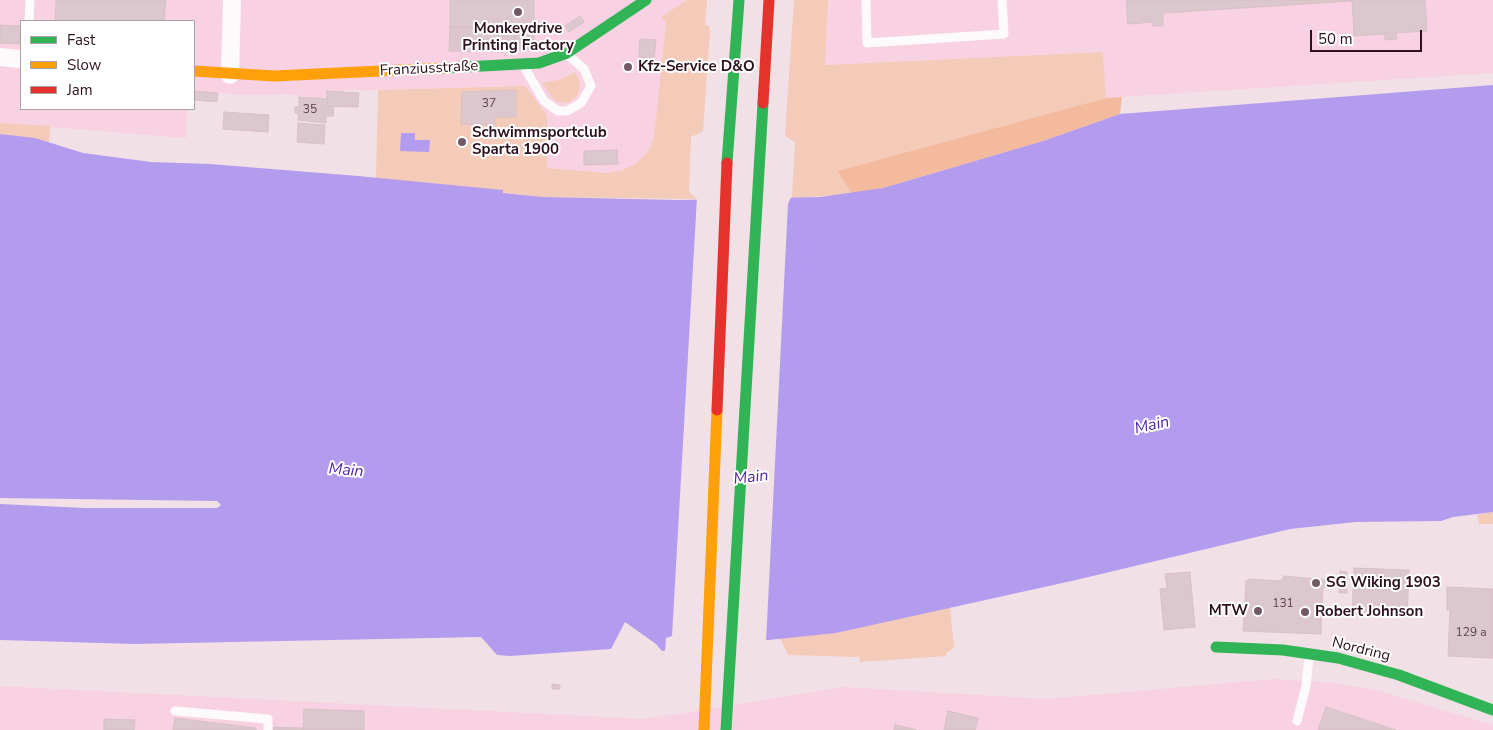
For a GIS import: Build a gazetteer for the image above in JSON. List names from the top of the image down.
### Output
{
  "streets": {
    "main road": ["Franziusstraße", "Nordring"]
  },
  "water": ["Main"],
  "places": [
    "Monkeydrive Printing Factory",
    "Kfz-Service D&O",
    "Schwimmsportclub Sparta 1900",
    "SG Wiking 1903",
    "MTW",
    "Robert Johnson"
  ],
  "house_numbers": [
    "37",
    "35",
    "131",
    "129 a"
  ],
  "legend": ["Fast", "Slow", "Jam"],
  "scale_bar": "50 m"
}
